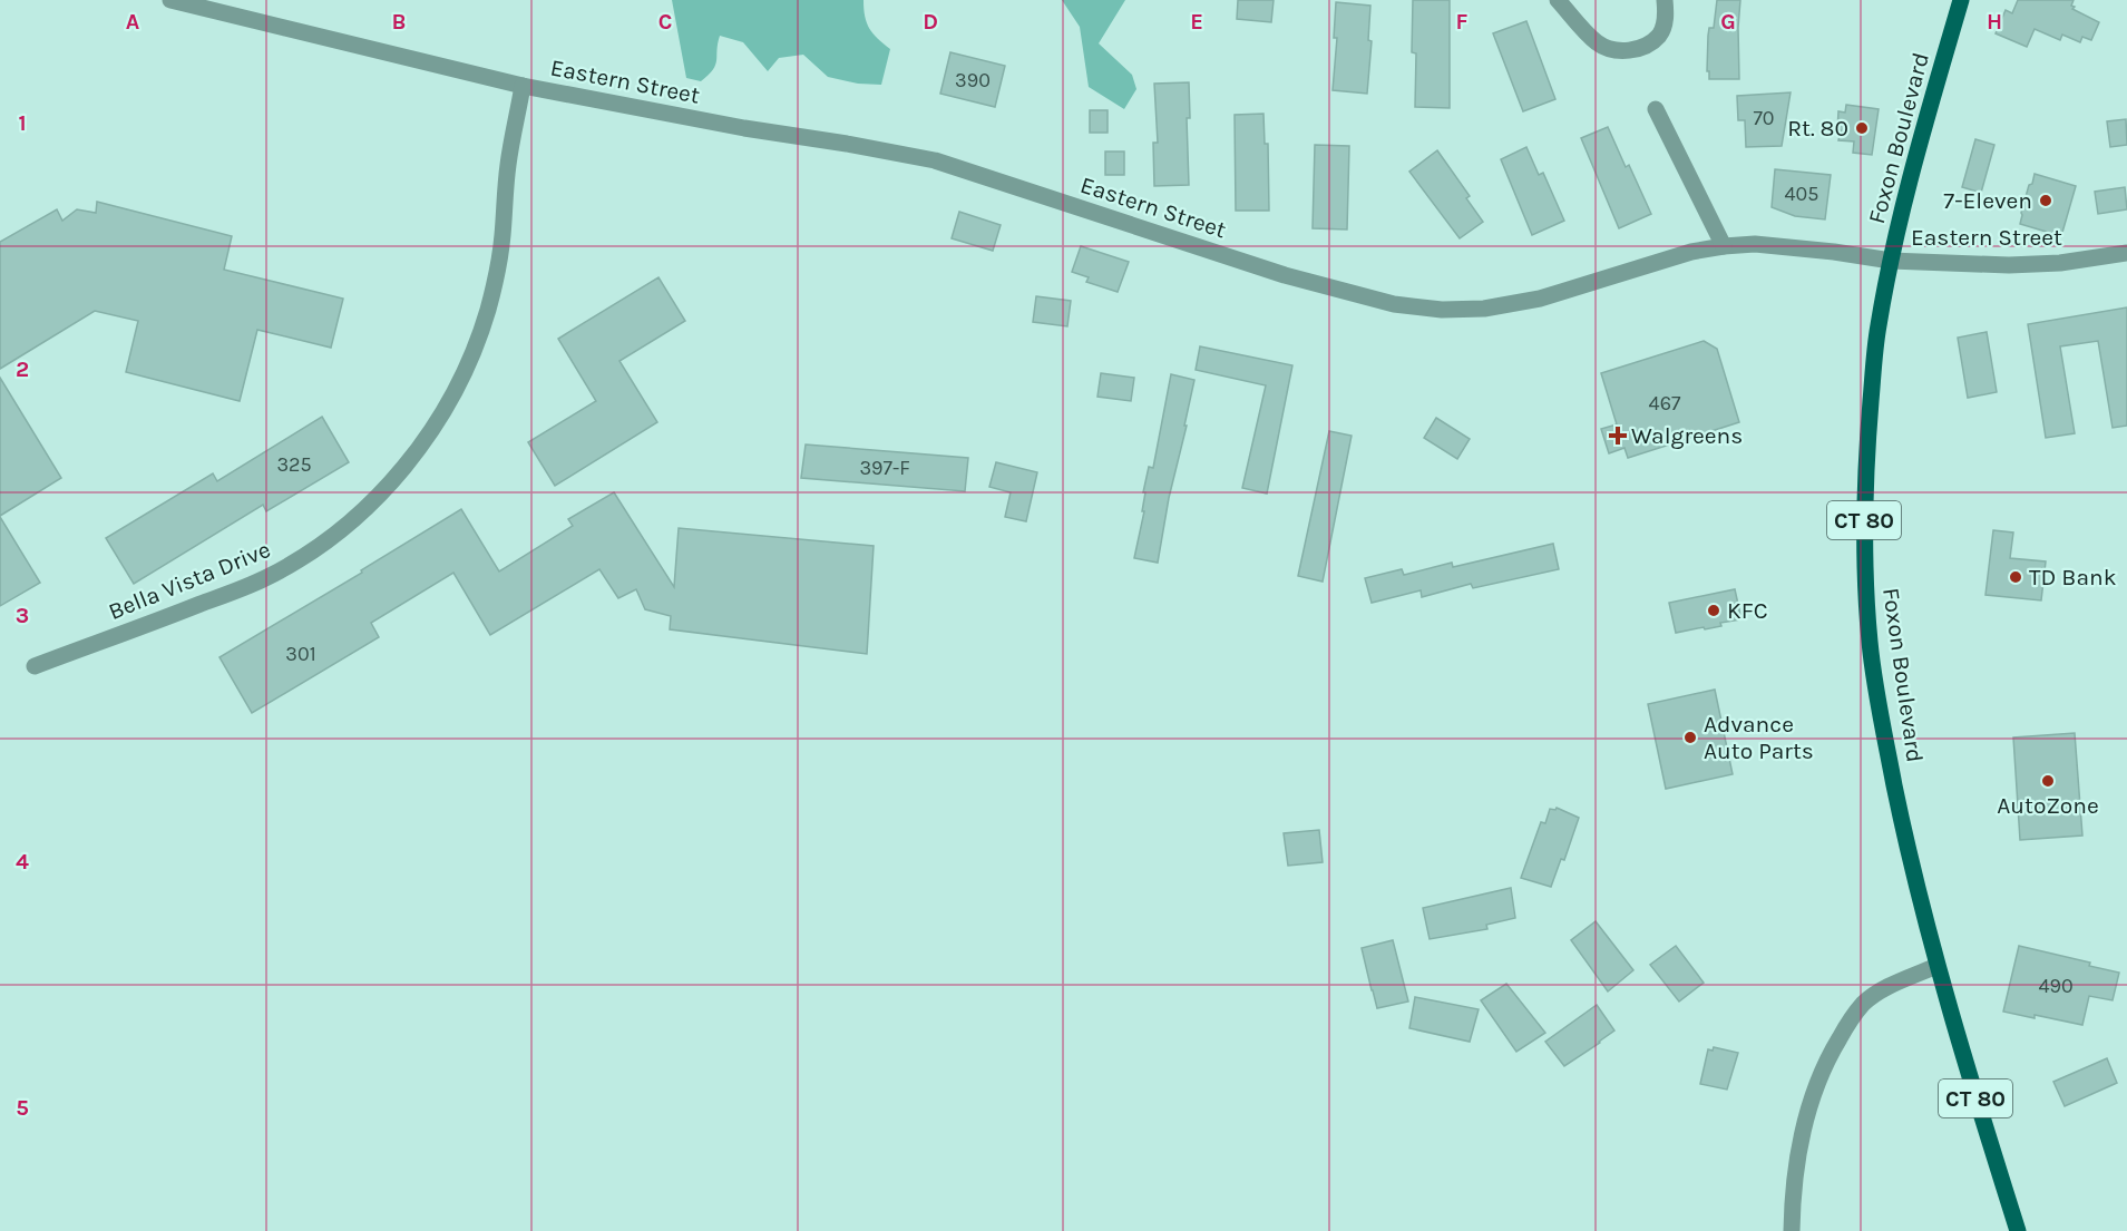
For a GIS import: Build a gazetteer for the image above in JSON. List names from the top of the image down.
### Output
{
  "streets": {
    "main road": ["Foxon Boulevard", "CT 80"],
    "street": ["Eastern Street", "Bella Vista Drive"]
  },
  "crossings": [
    ["Eastern Street", "Foxon Boulevard"],
    ["Eastern Street", "Bella Vista Drive"]
  ],
  "places": {
    "other": [
      "Rt. 80",
      "7-Eleven",
      "TD Bank",
      "KFC",
      "Advance Auto Parts",
      "AutoZone"
    ],
    "health": ["Walgreens"]
  },
  "house_numbers": [
    "390",
    "70",
    "405",
    "467",
    "325",
    "397-F",
    "301",
    "490"
  ],
  "grid": {
    "columns": [
      "A",
      "B",
      "C",
      "D",
      "E",
      "F",
      "G",
      "H"
    ],
    "rows": [
      "1",
      "2",
      "3",
      "4",
      "5"
    ]
  }
}
